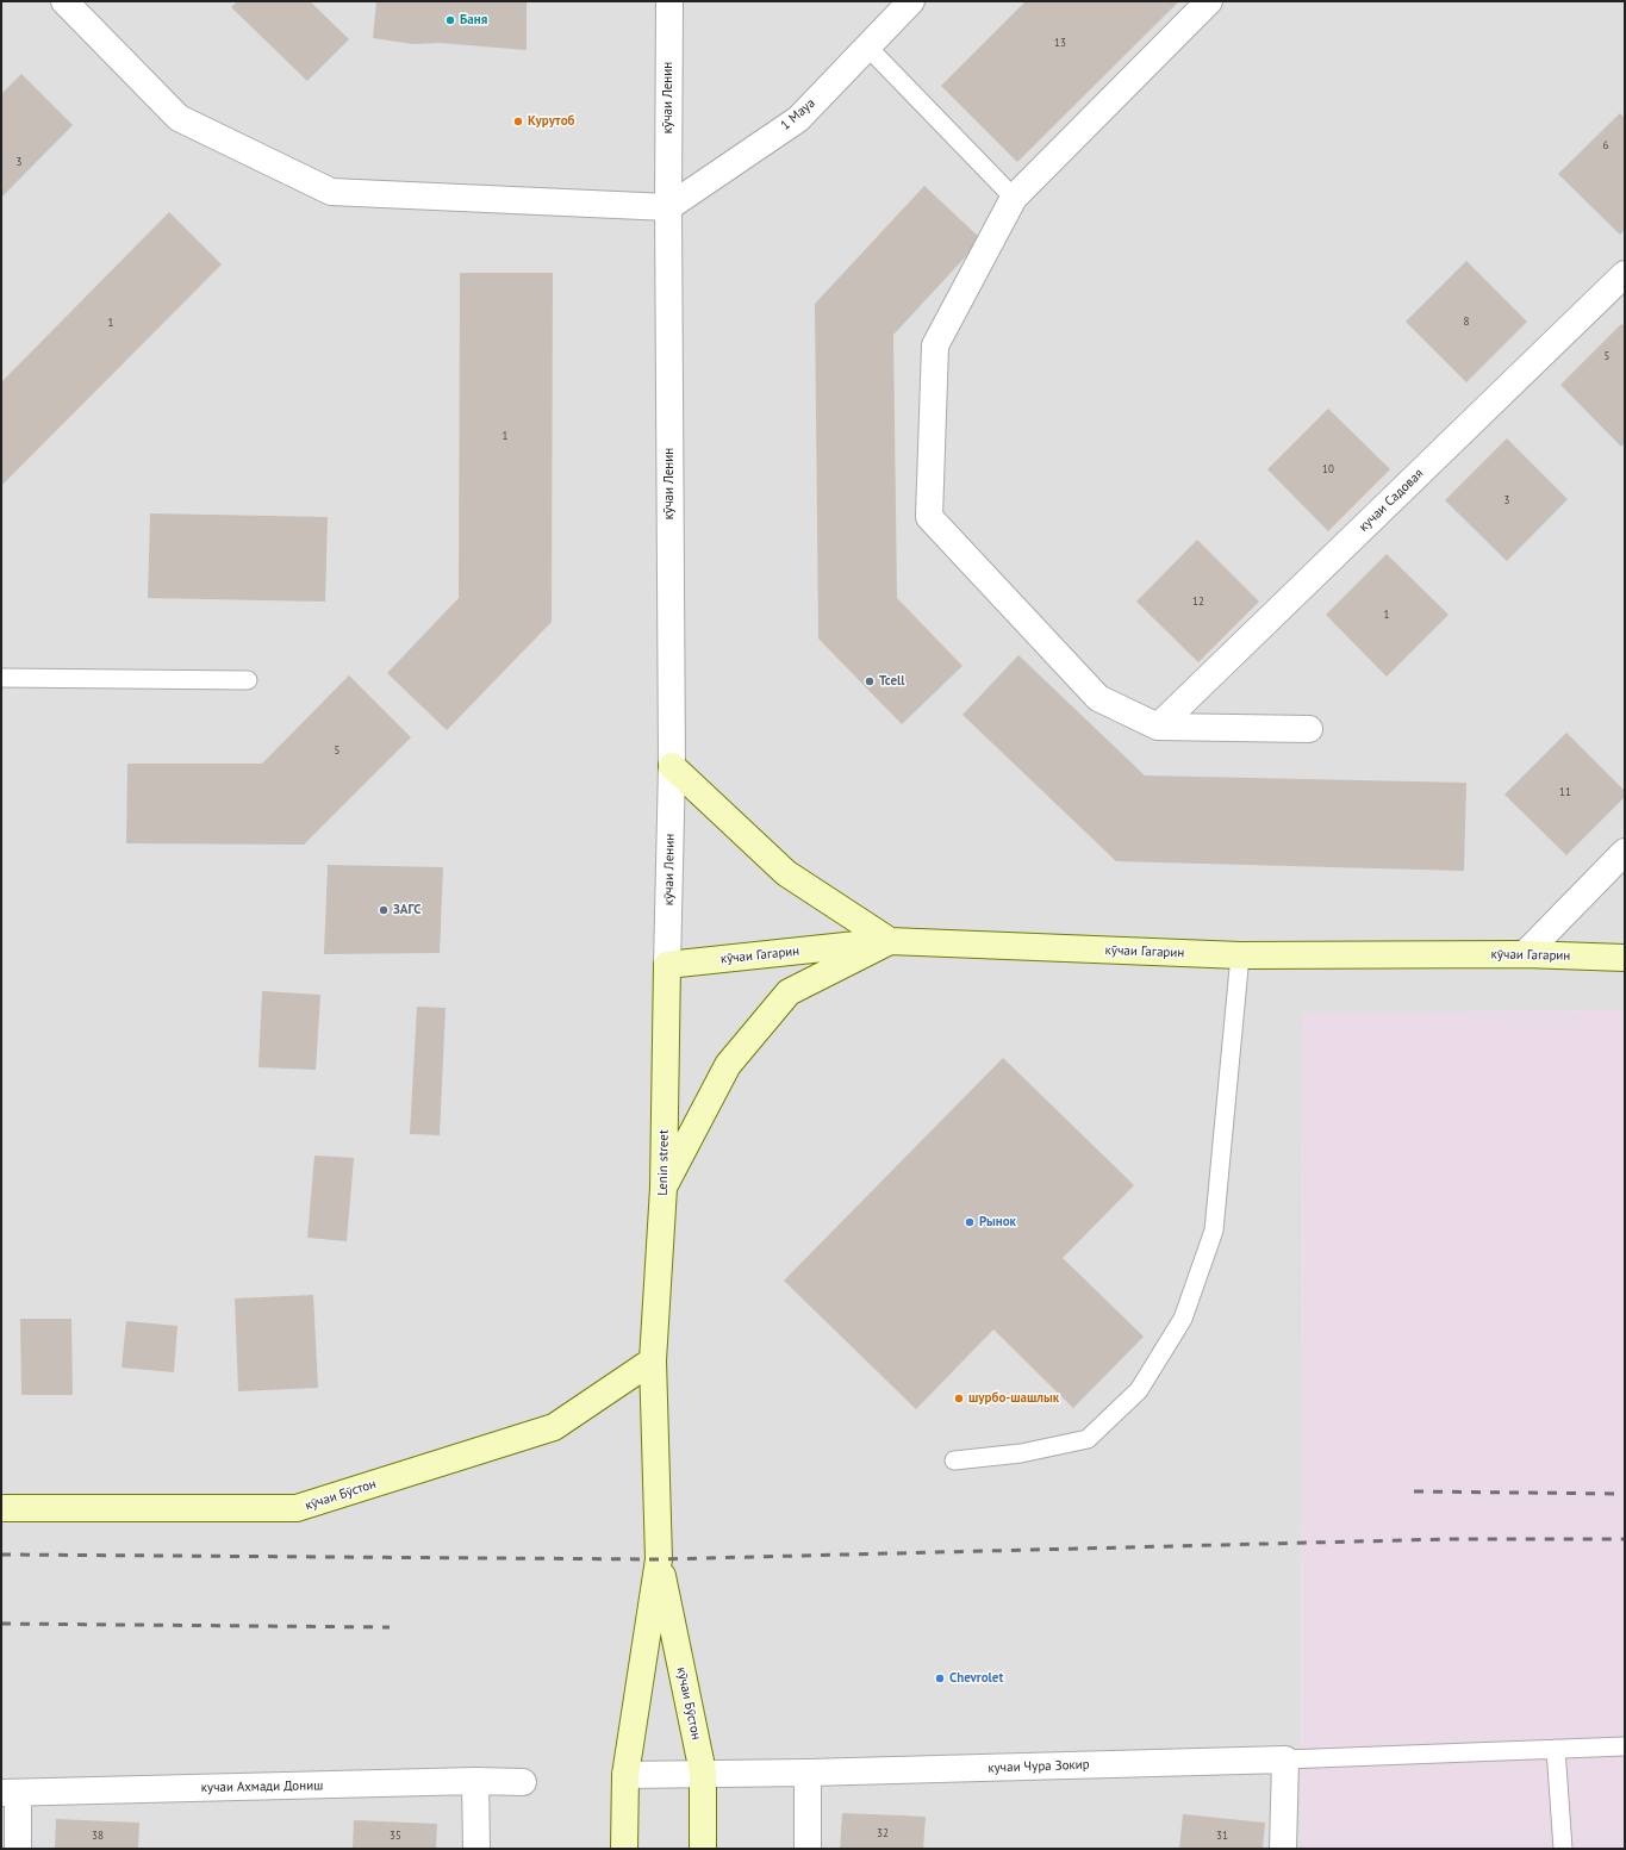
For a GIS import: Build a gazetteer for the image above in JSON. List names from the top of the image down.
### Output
{
  "streets": {
    "main road": ["кӯчаи Гагарин", "Lenin street", "кӯчаи Бӯстон"],
    "street": [
      "кӯчаи Ленин",
      "1 Maya",
      "кучаи Садовая",
      "кучаи Чура Зокир",
      "кучаи Ахмади Дониш"
    ]
  },
  "crossings": [
    ["кӯчаи Ленин", "1 Maya"],
    ["кӯчаи Ленин", "кӯчаи Гагарин"],
    ["кӯчаи Ленин", "Lenin street"],
    ["кӯчаи Гагарин", "Lenin street"],
    ["Lenin street", "кӯчаи Бӯстон"],
    ["кӯчаи Бӯстон", "кучаи Чура Зокир"]
  ],
  "places": [
    "Баня",
    "Курутоб",
    "Tcell",
    "ЗАГС",
    "Рынок",
    "шурбо-шашлык",
    "Chevrolet"
  ],
  "house_numbers": [
    "13",
    "6",
    "3",
    "8",
    "1",
    "5",
    "1",
    "10",
    "3",
    "12",
    "1",
    "5",
    "11",
    "32",
    "38",
    "35",
    "31"
  ]
}
